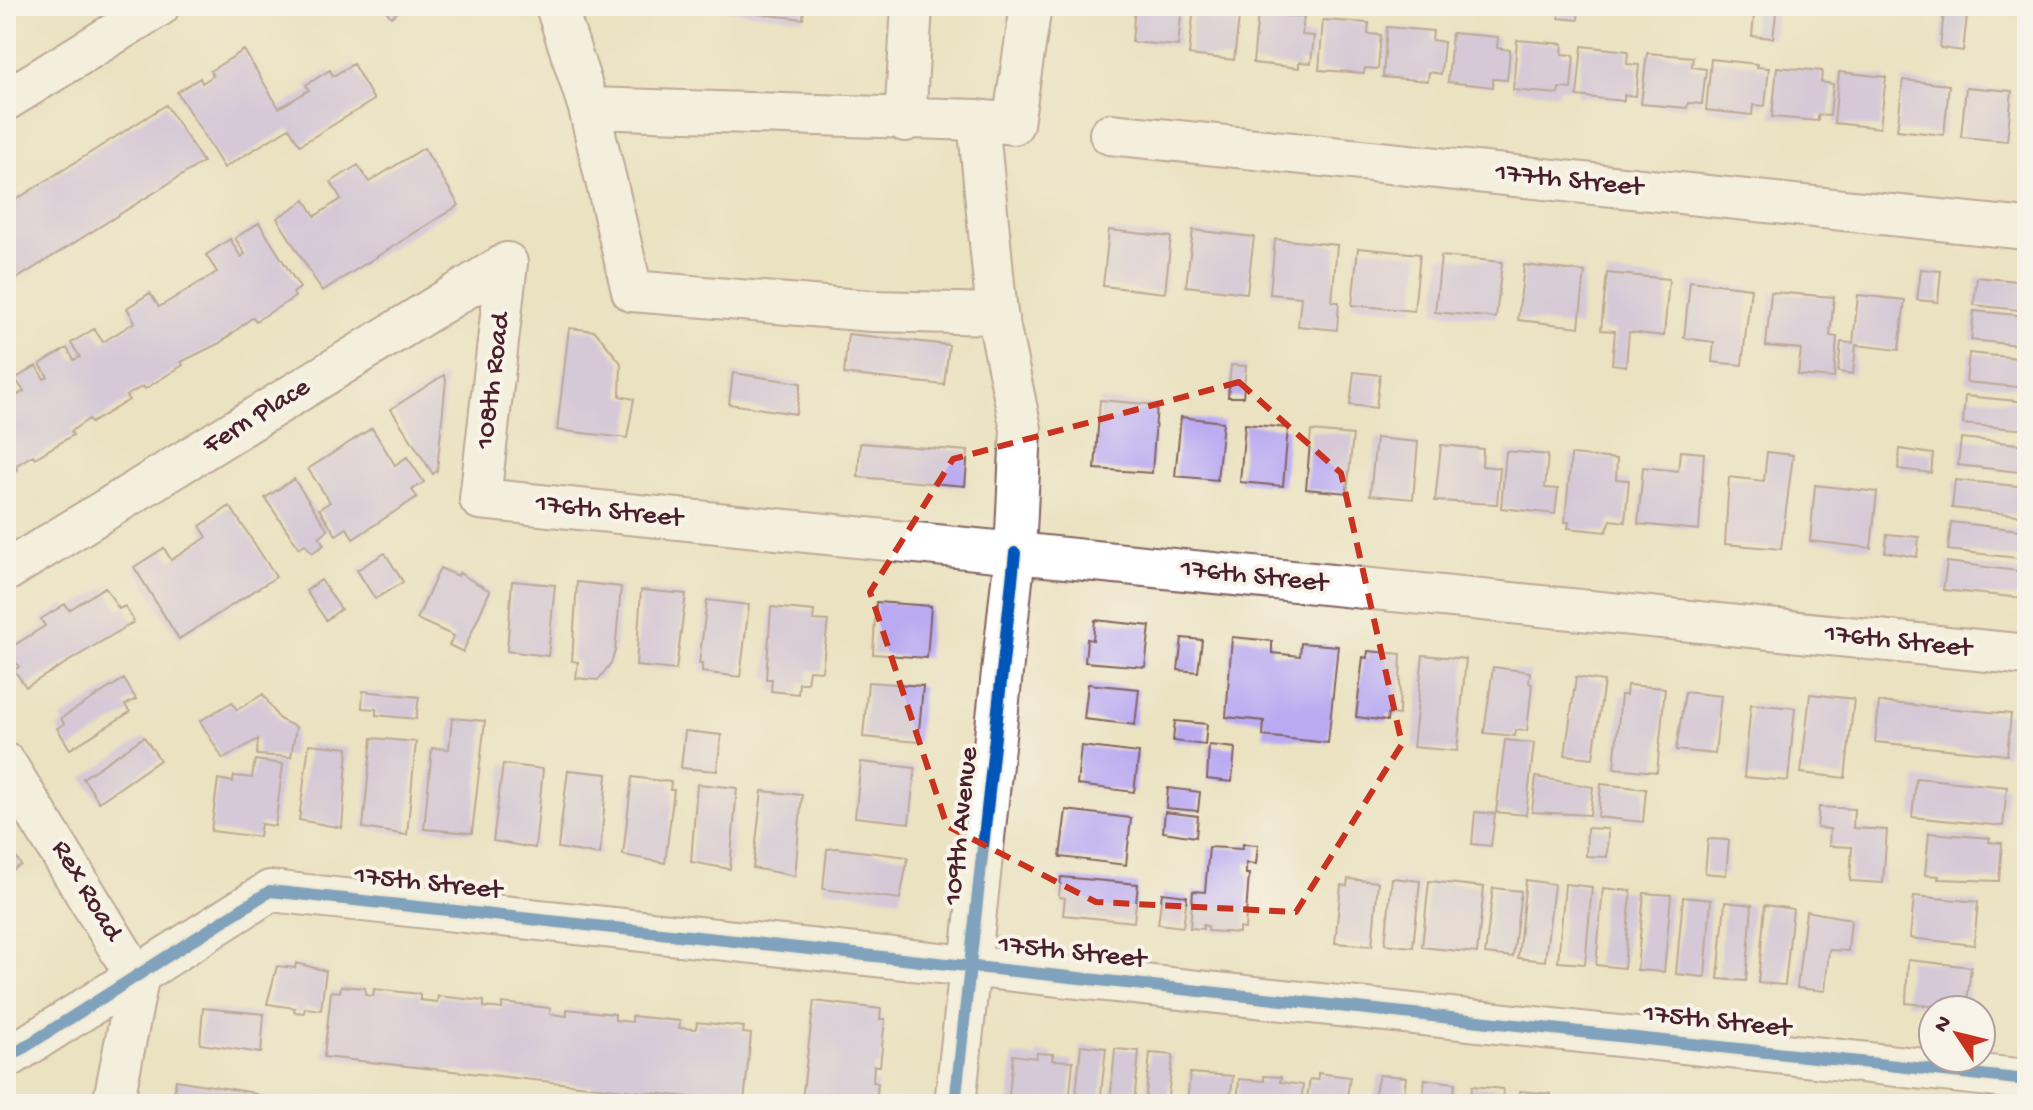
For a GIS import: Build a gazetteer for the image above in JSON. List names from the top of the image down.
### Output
{
  "streets": {
    "street": [
      "177th Street",
      "108th Road",
      "Fern Place",
      "176th Street",
      "109th Avenue",
      "175th Street",
      "Rex Road"
    ]
  },
  "crossings": [
    ["108th Road", "Fern Place"],
    ["108th Road", "176th Street"],
    ["176th Street", "109th Avenue"],
    ["109th Avenue", "175th Street"],
    ["175th Street", "Rex Road"]
  ],
  "north": "top left"
}
